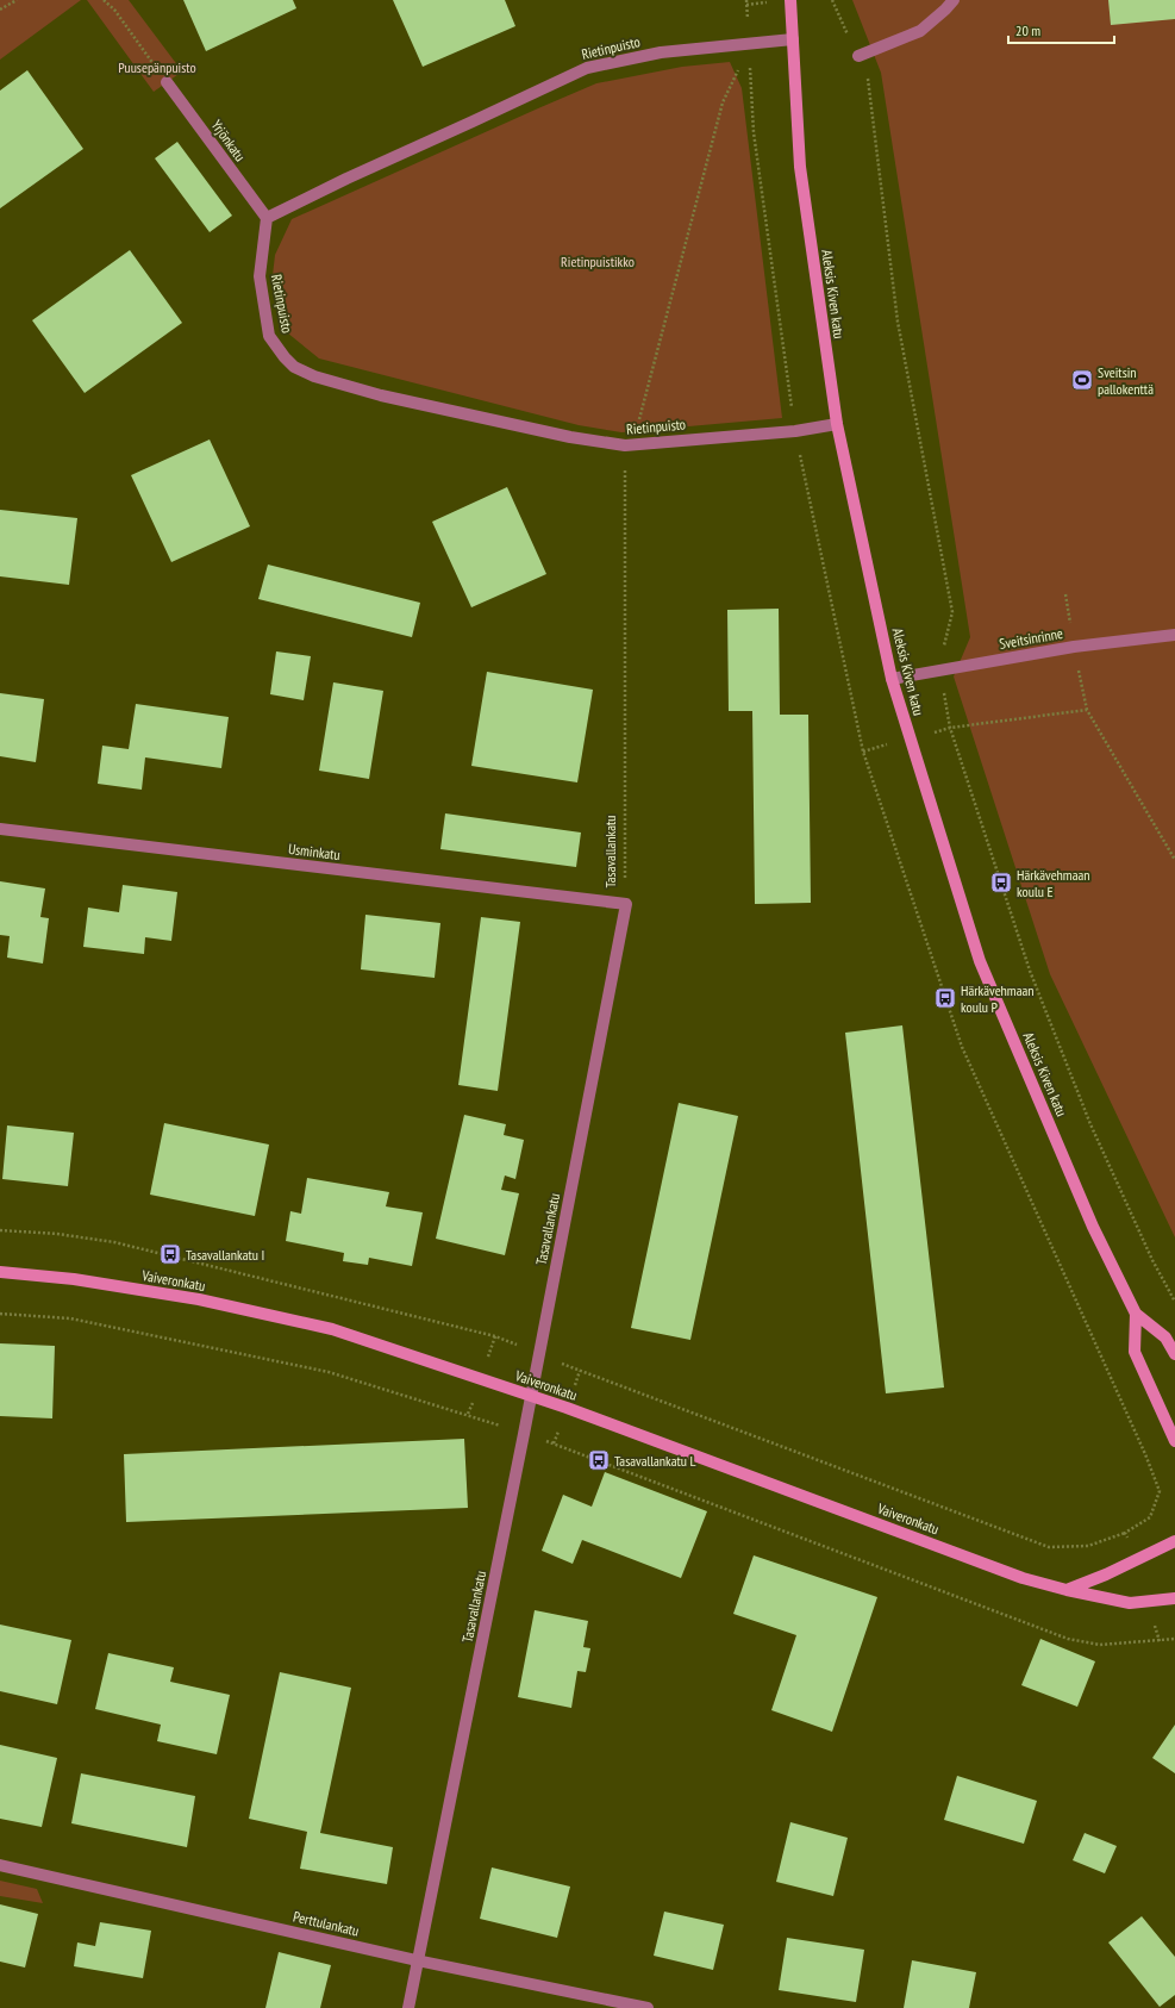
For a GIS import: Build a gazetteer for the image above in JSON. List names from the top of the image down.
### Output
{
  "streets": {
    "street": [
      "Rietinpuisto",
      "Yrjönkatu",
      "Aleksis Kiven katu",
      "Sveitsinrinne",
      "Usminkatu",
      "Tasavallankatu",
      "Vaiveronkatu",
      "Perttulankatu"
    ]
  },
  "crossings": [
    ["Rietinpuisto", "Yrjönkatu"],
    ["Rietinpuisto", "Aleksis Kiven katu"],
    ["Rietinpuisto", "Tasavallankatu"],
    ["Aleksis Kiven katu", "Sveitsinrinne"],
    ["Usminkatu", "Tasavallankatu"],
    ["Tasavallankatu", "Vaiveronkatu"],
    ["Tasavallankatu", "Perttulankatu"]
  ],
  "parks": ["Puusepänpuisto", "Rietinpuistikko"],
  "places": {
    "sports": ["Sveitsin pallokenttä"],
    "bus stop": [
      "Härkävehmaan koulu E",
      "Härkävehmaan koulu P",
      "Tasavallankatu I",
      "Tasavallankatu L"
    ]
  },
  "scale_bar": "20 m"
}
